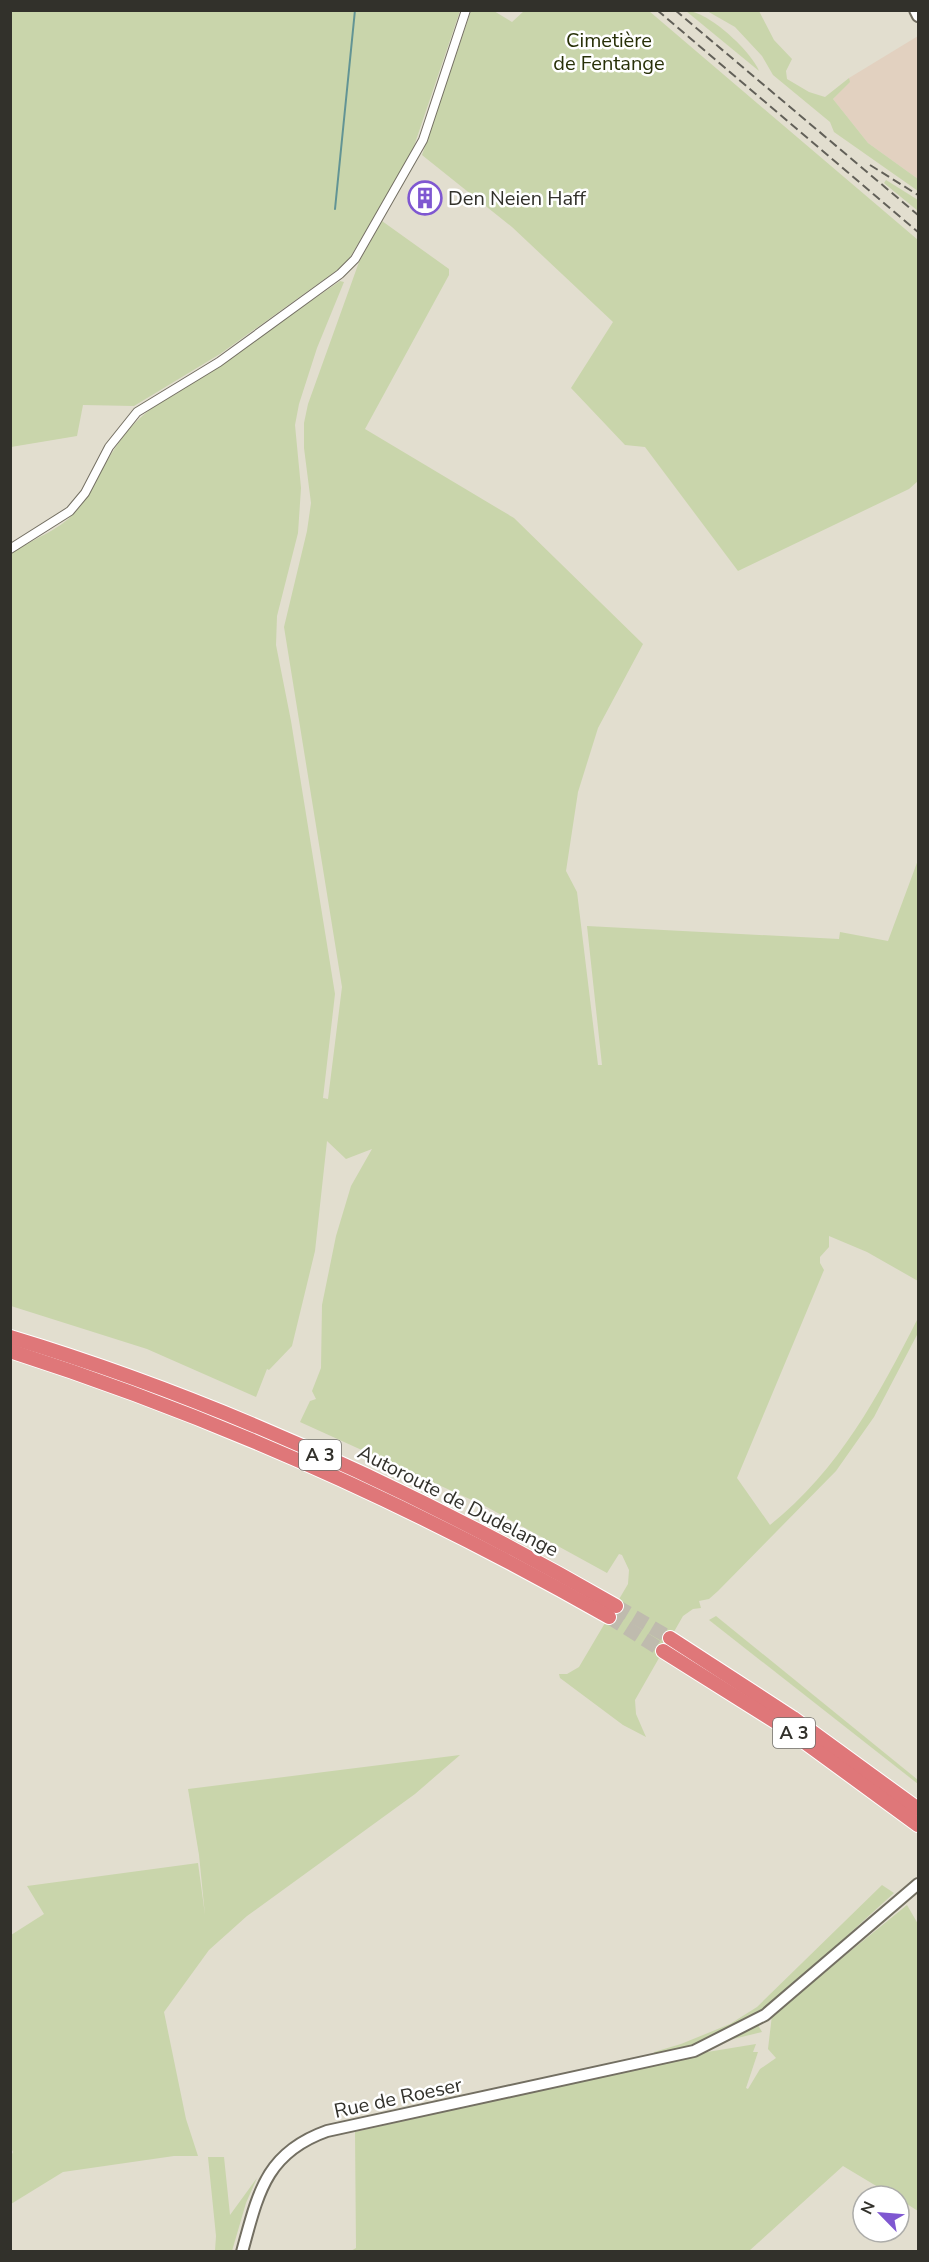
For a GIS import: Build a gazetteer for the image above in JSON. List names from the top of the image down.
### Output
{
  "streets": {
    "highway": ["A 3", "Autoroute de Dudelange"],
    "main road": ["Rue de Roeser"]
  },
  "parks": ["Cimetière de Fentange"],
  "places": {
    "building": ["Den Neien Haff"]
  },
  "north": "top left"
}
